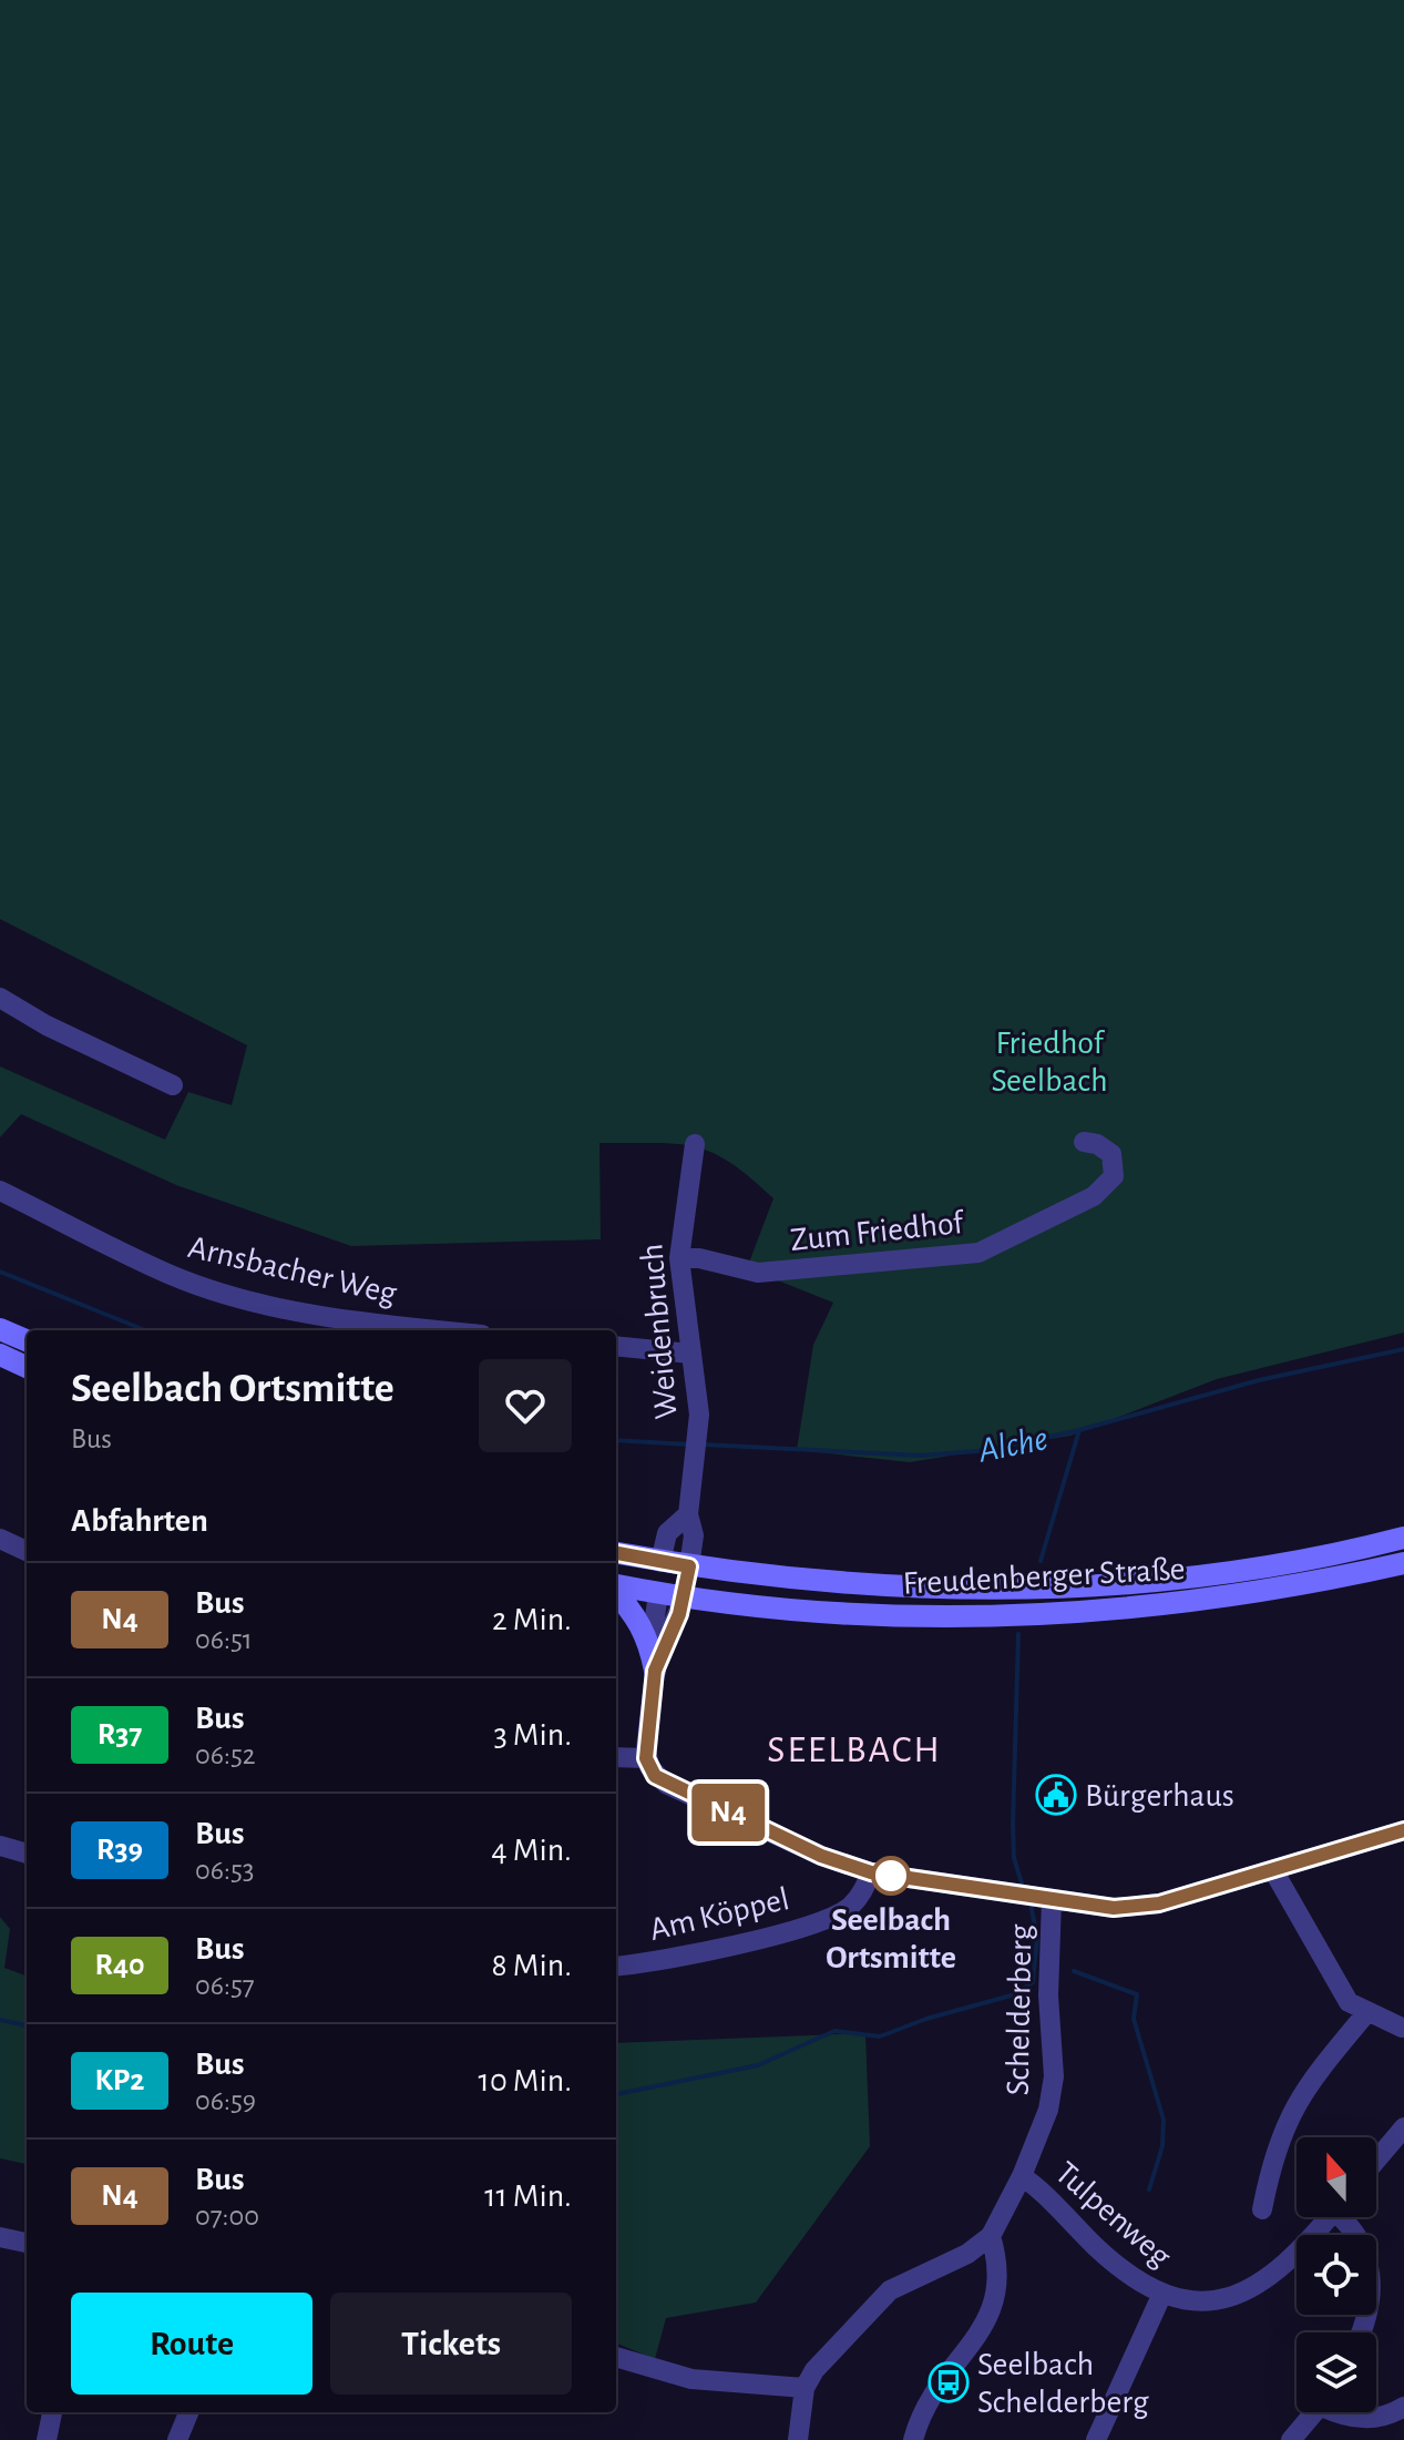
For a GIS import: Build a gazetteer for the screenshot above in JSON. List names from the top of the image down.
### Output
{
  "streets": {
    "main road": ["Freudenberger Straße"],
    "street": [
      "Zum Friedhof",
      "Arnsbacher Weg",
      "Weidenbruch",
      "Am Köppel",
      "Schelderberg",
      "Tulpenweg"
    ]
  },
  "crossings": [
    ["Zum Friedhof", "Weidenbruch"],
    ["Weidenbruch", "Freudenberger Straße"],
    ["Schelderberg", "Tulpenweg"]
  ],
  "districts": ["SEELBACH"],
  "water": ["Alche"],
  "parks": ["Friedhof Seelbach"],
  "places": {
    "public building": ["Bürgerhaus"],
    "other": ["Seelbach Ortsmitte"],
    "bus stop": ["Seelbach Schelderberg"]
  },
  "lines": ["bus line N4"],
  "north": "top",
  "page": {
    "on_map": "N4",
    "heading": [
      ["Seelbach Ortsmitte", "Bus"],
      "Abfahrten"
    ],
    "list": [
      {
        "mark": "N4",
        "name": "Bus",
        "note": "06:51",
        "value": "2 Min."
      },
      {
        "mark": "R37",
        "name": "Bus",
        "note": "06:52",
        "value": "3 Min."
      },
      {
        "mark": "R39",
        "name": "Bus",
        "note": "06:53",
        "value": "4 Min."
      },
      {
        "mark": "R40",
        "name": "Bus",
        "note": "06:57",
        "value": "8 Min."
      },
      {
        "mark": "KP2",
        "name": "Bus",
        "note": "06:59",
        "value": "10 Min."
      },
      {
        "mark": "N4",
        "name": "Bus",
        "note": "07:00",
        "value": "11 Min."
      }
    ],
    "buttons": ["Route", "Tickets"]
  }
}
